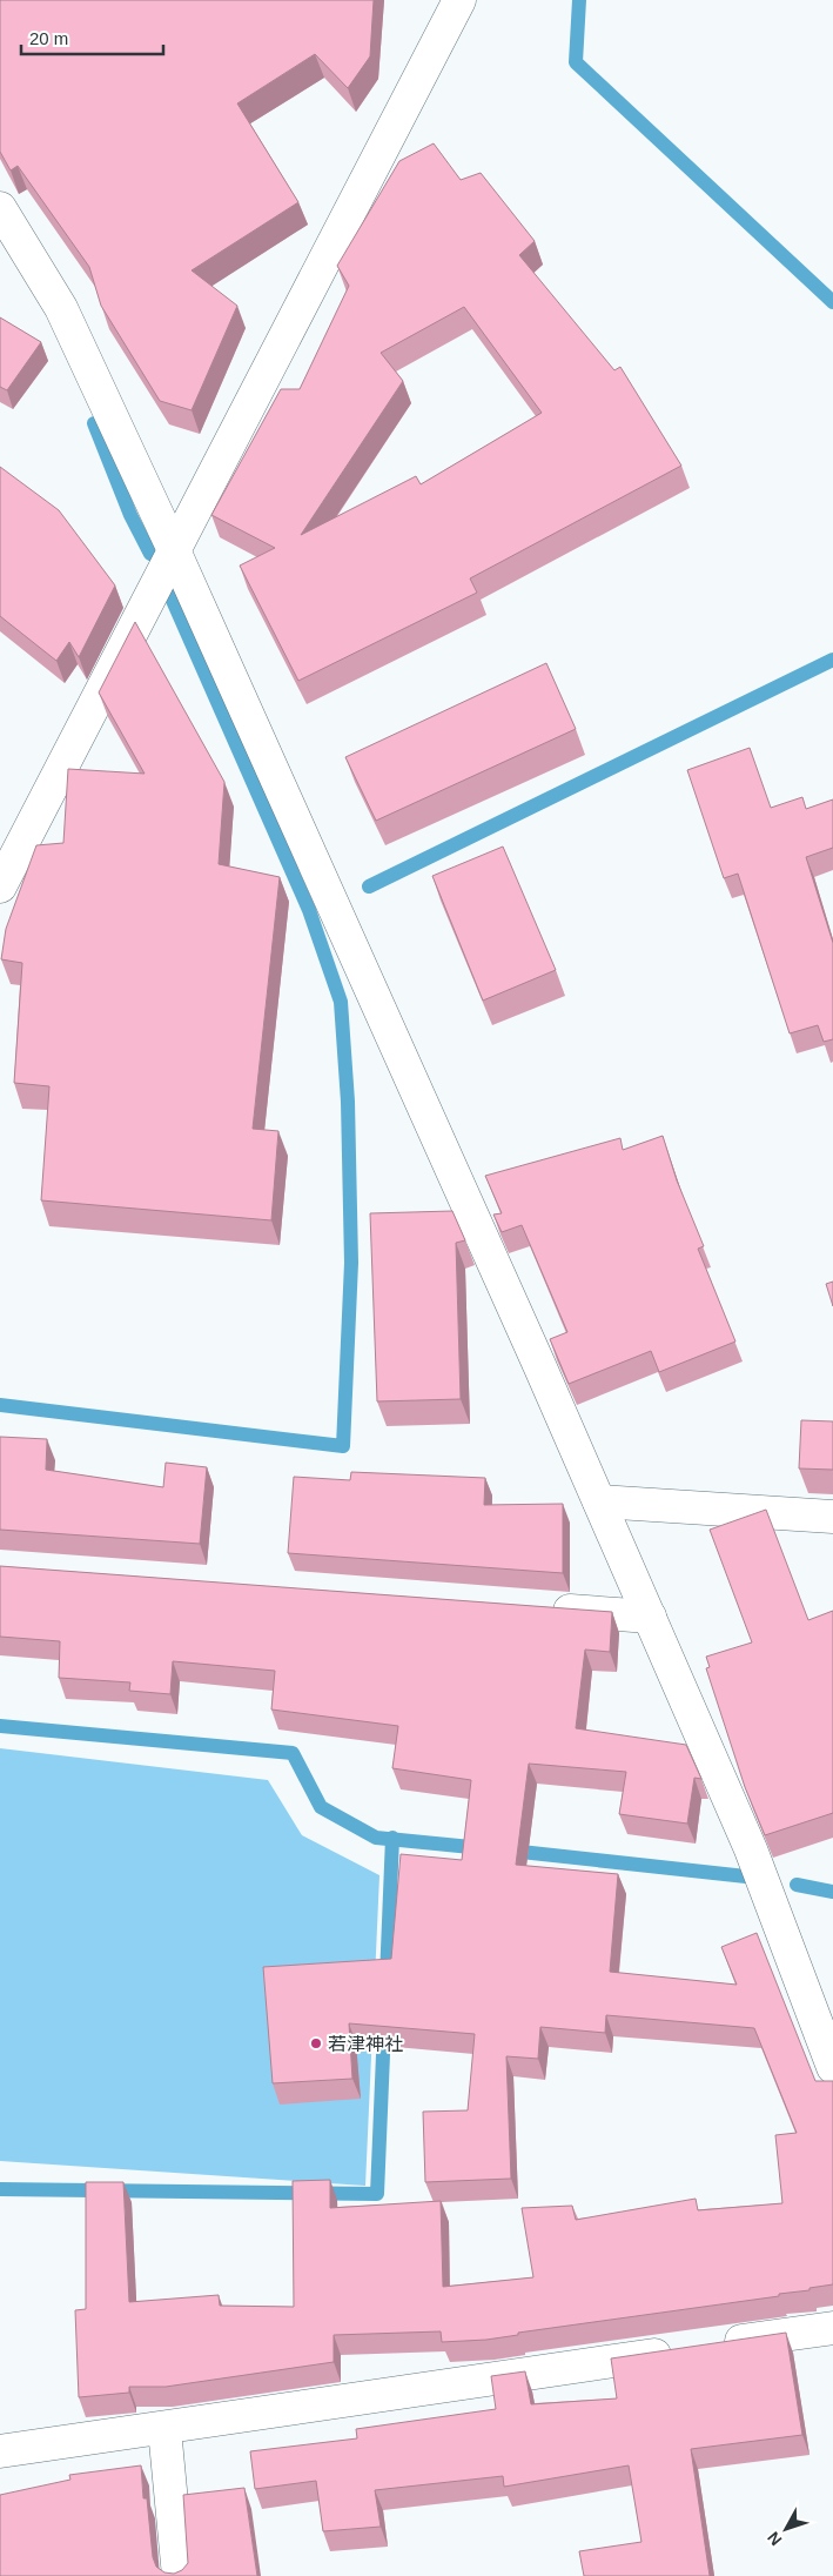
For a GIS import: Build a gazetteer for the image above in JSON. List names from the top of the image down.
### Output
{
  "places": ["若津神社"],
  "scale_bar": "20 m",
  "north": "bottom left"
}
